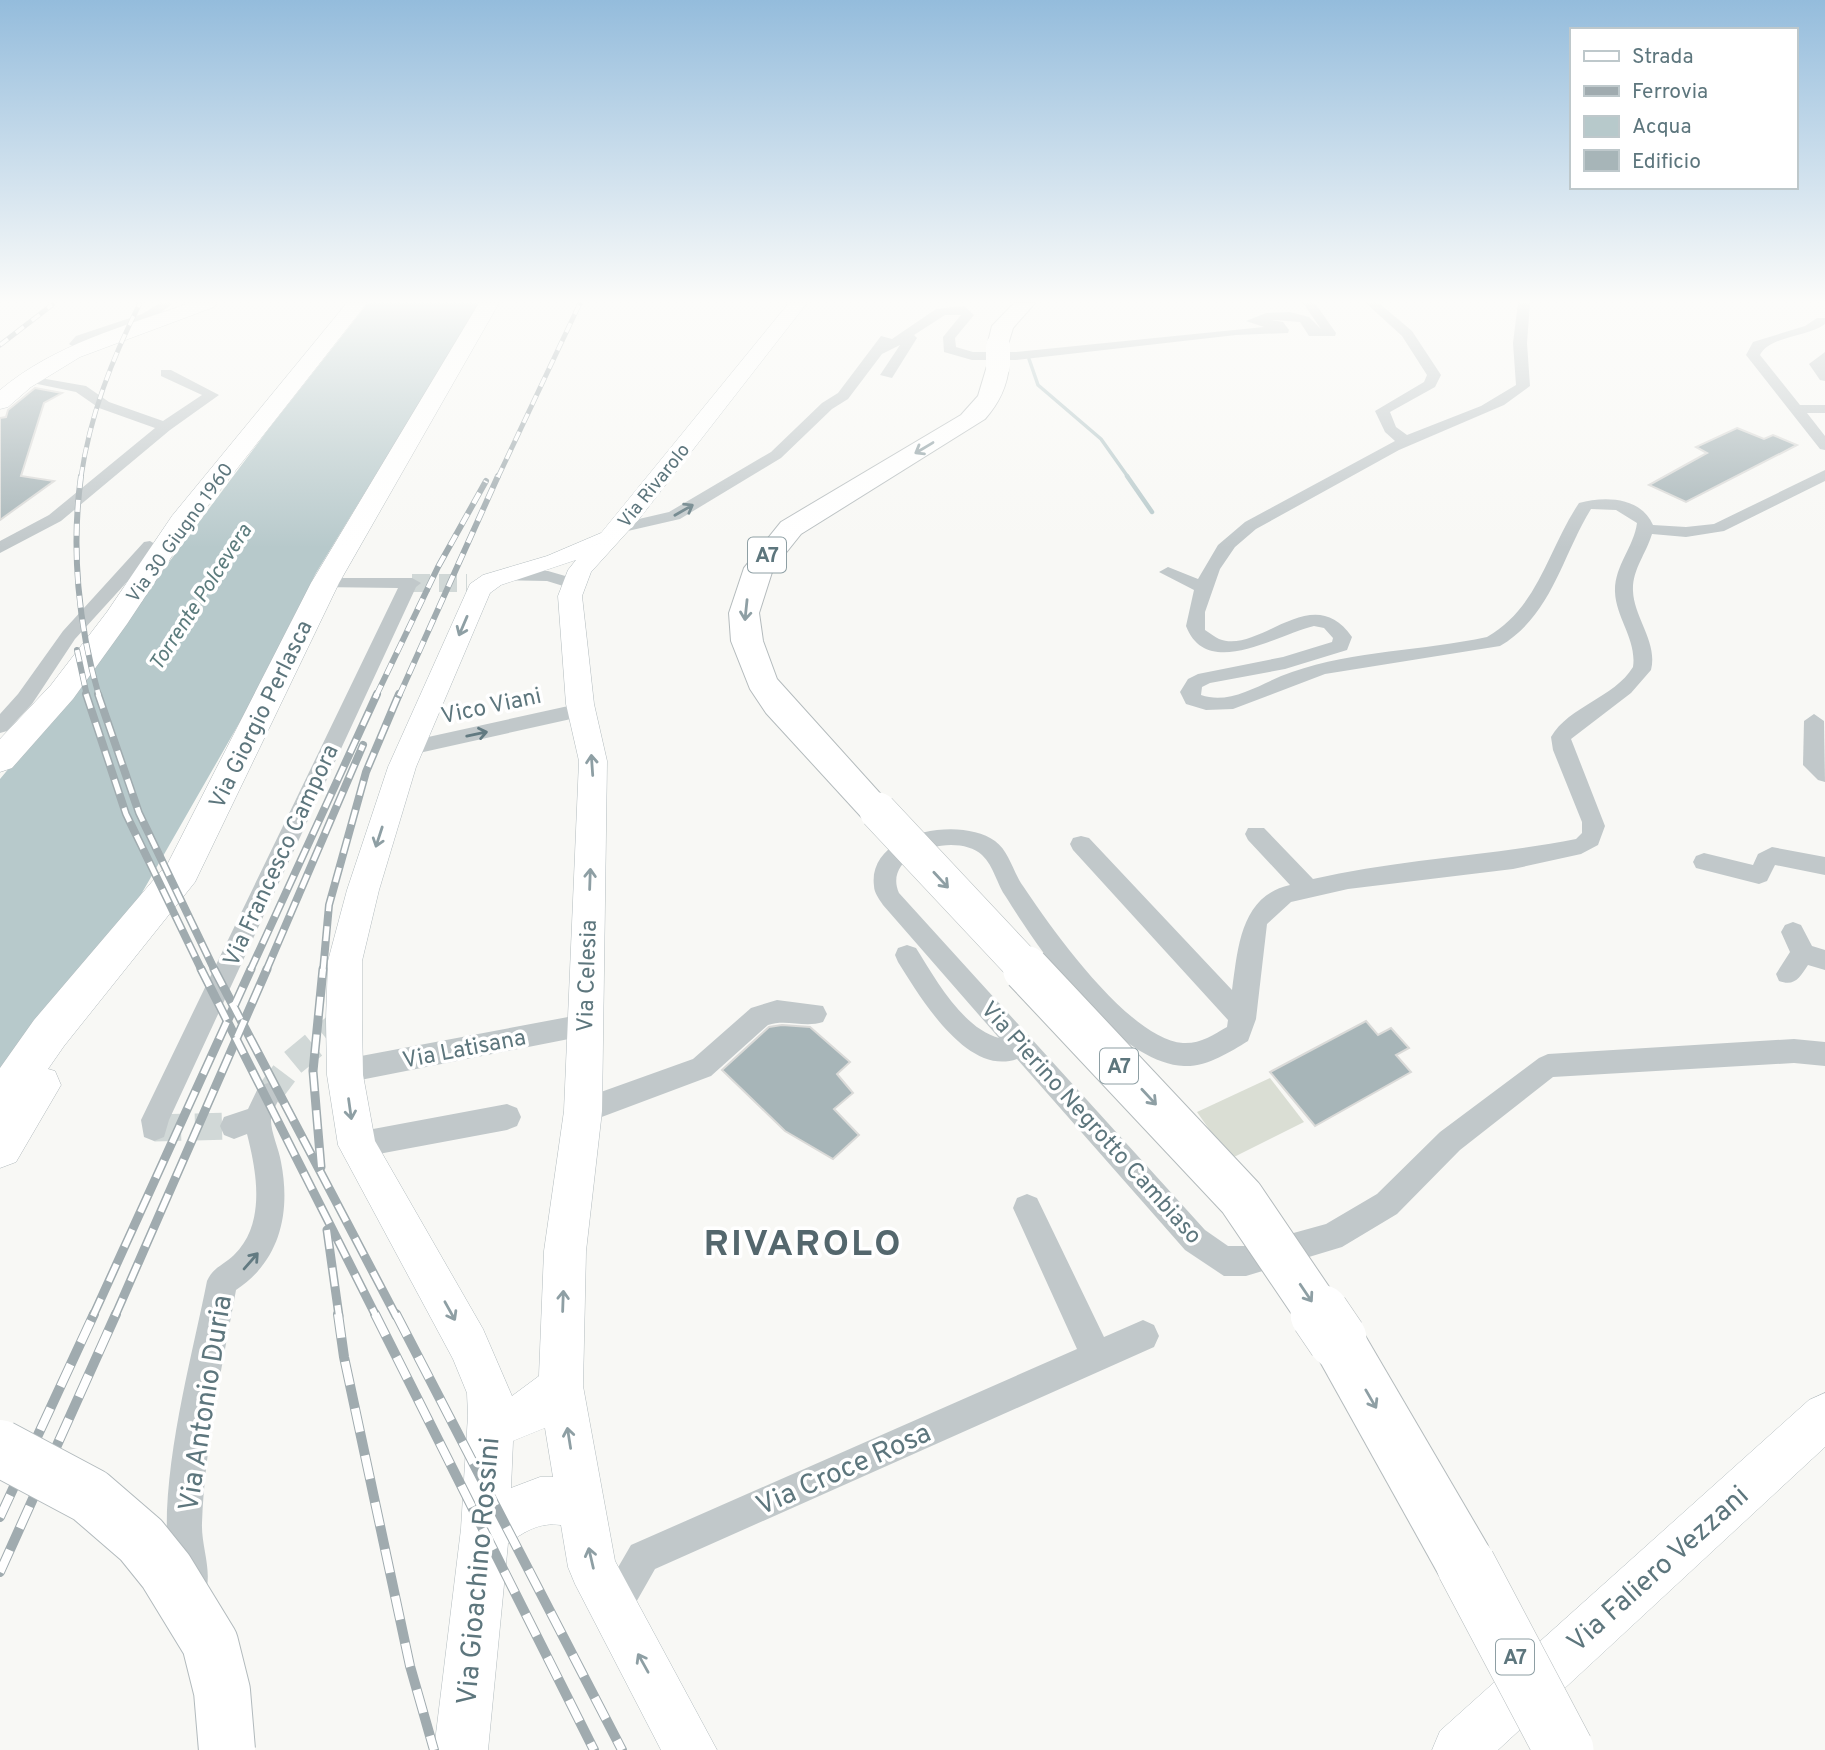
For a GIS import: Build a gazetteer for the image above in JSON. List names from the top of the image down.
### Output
{
  "streets": {
    "highway": ["A7"],
    "main road": [
      "Via Rivarolo",
      "Via 30 Giugno 1960",
      "Via Giorgio Perlasca",
      "Via Celesia",
      "Via Faliero Vezzani",
      "Via Gioachino Rossini"
    ],
    "street": [
      "Vico Viani",
      "Via Francesco Campora",
      "Via Latisana",
      "Via Pierino Negrotto Cambiaso",
      "Via Antonio Duria",
      "Via Croce Rosa"
    ]
  },
  "crossings": [
    ["Via Rivarolo", "Via Celesia"],
    ["Vico Viani", "Via Celesia"],
    ["Via Giorgio Perlasca", "Via Francesco Campora"],
    ["Via Celesia", "Via Latisana"],
    ["Via Celesia", "Via Croce Rosa"]
  ],
  "one_way": ["Via Antonio Duria"],
  "districts": ["RIVAROLO"],
  "water": ["Torrente Polcevera"],
  "legend": [
    "Strada",
    "Ferrovia",
    "Acqua",
    "Edificio"
  ]
}
